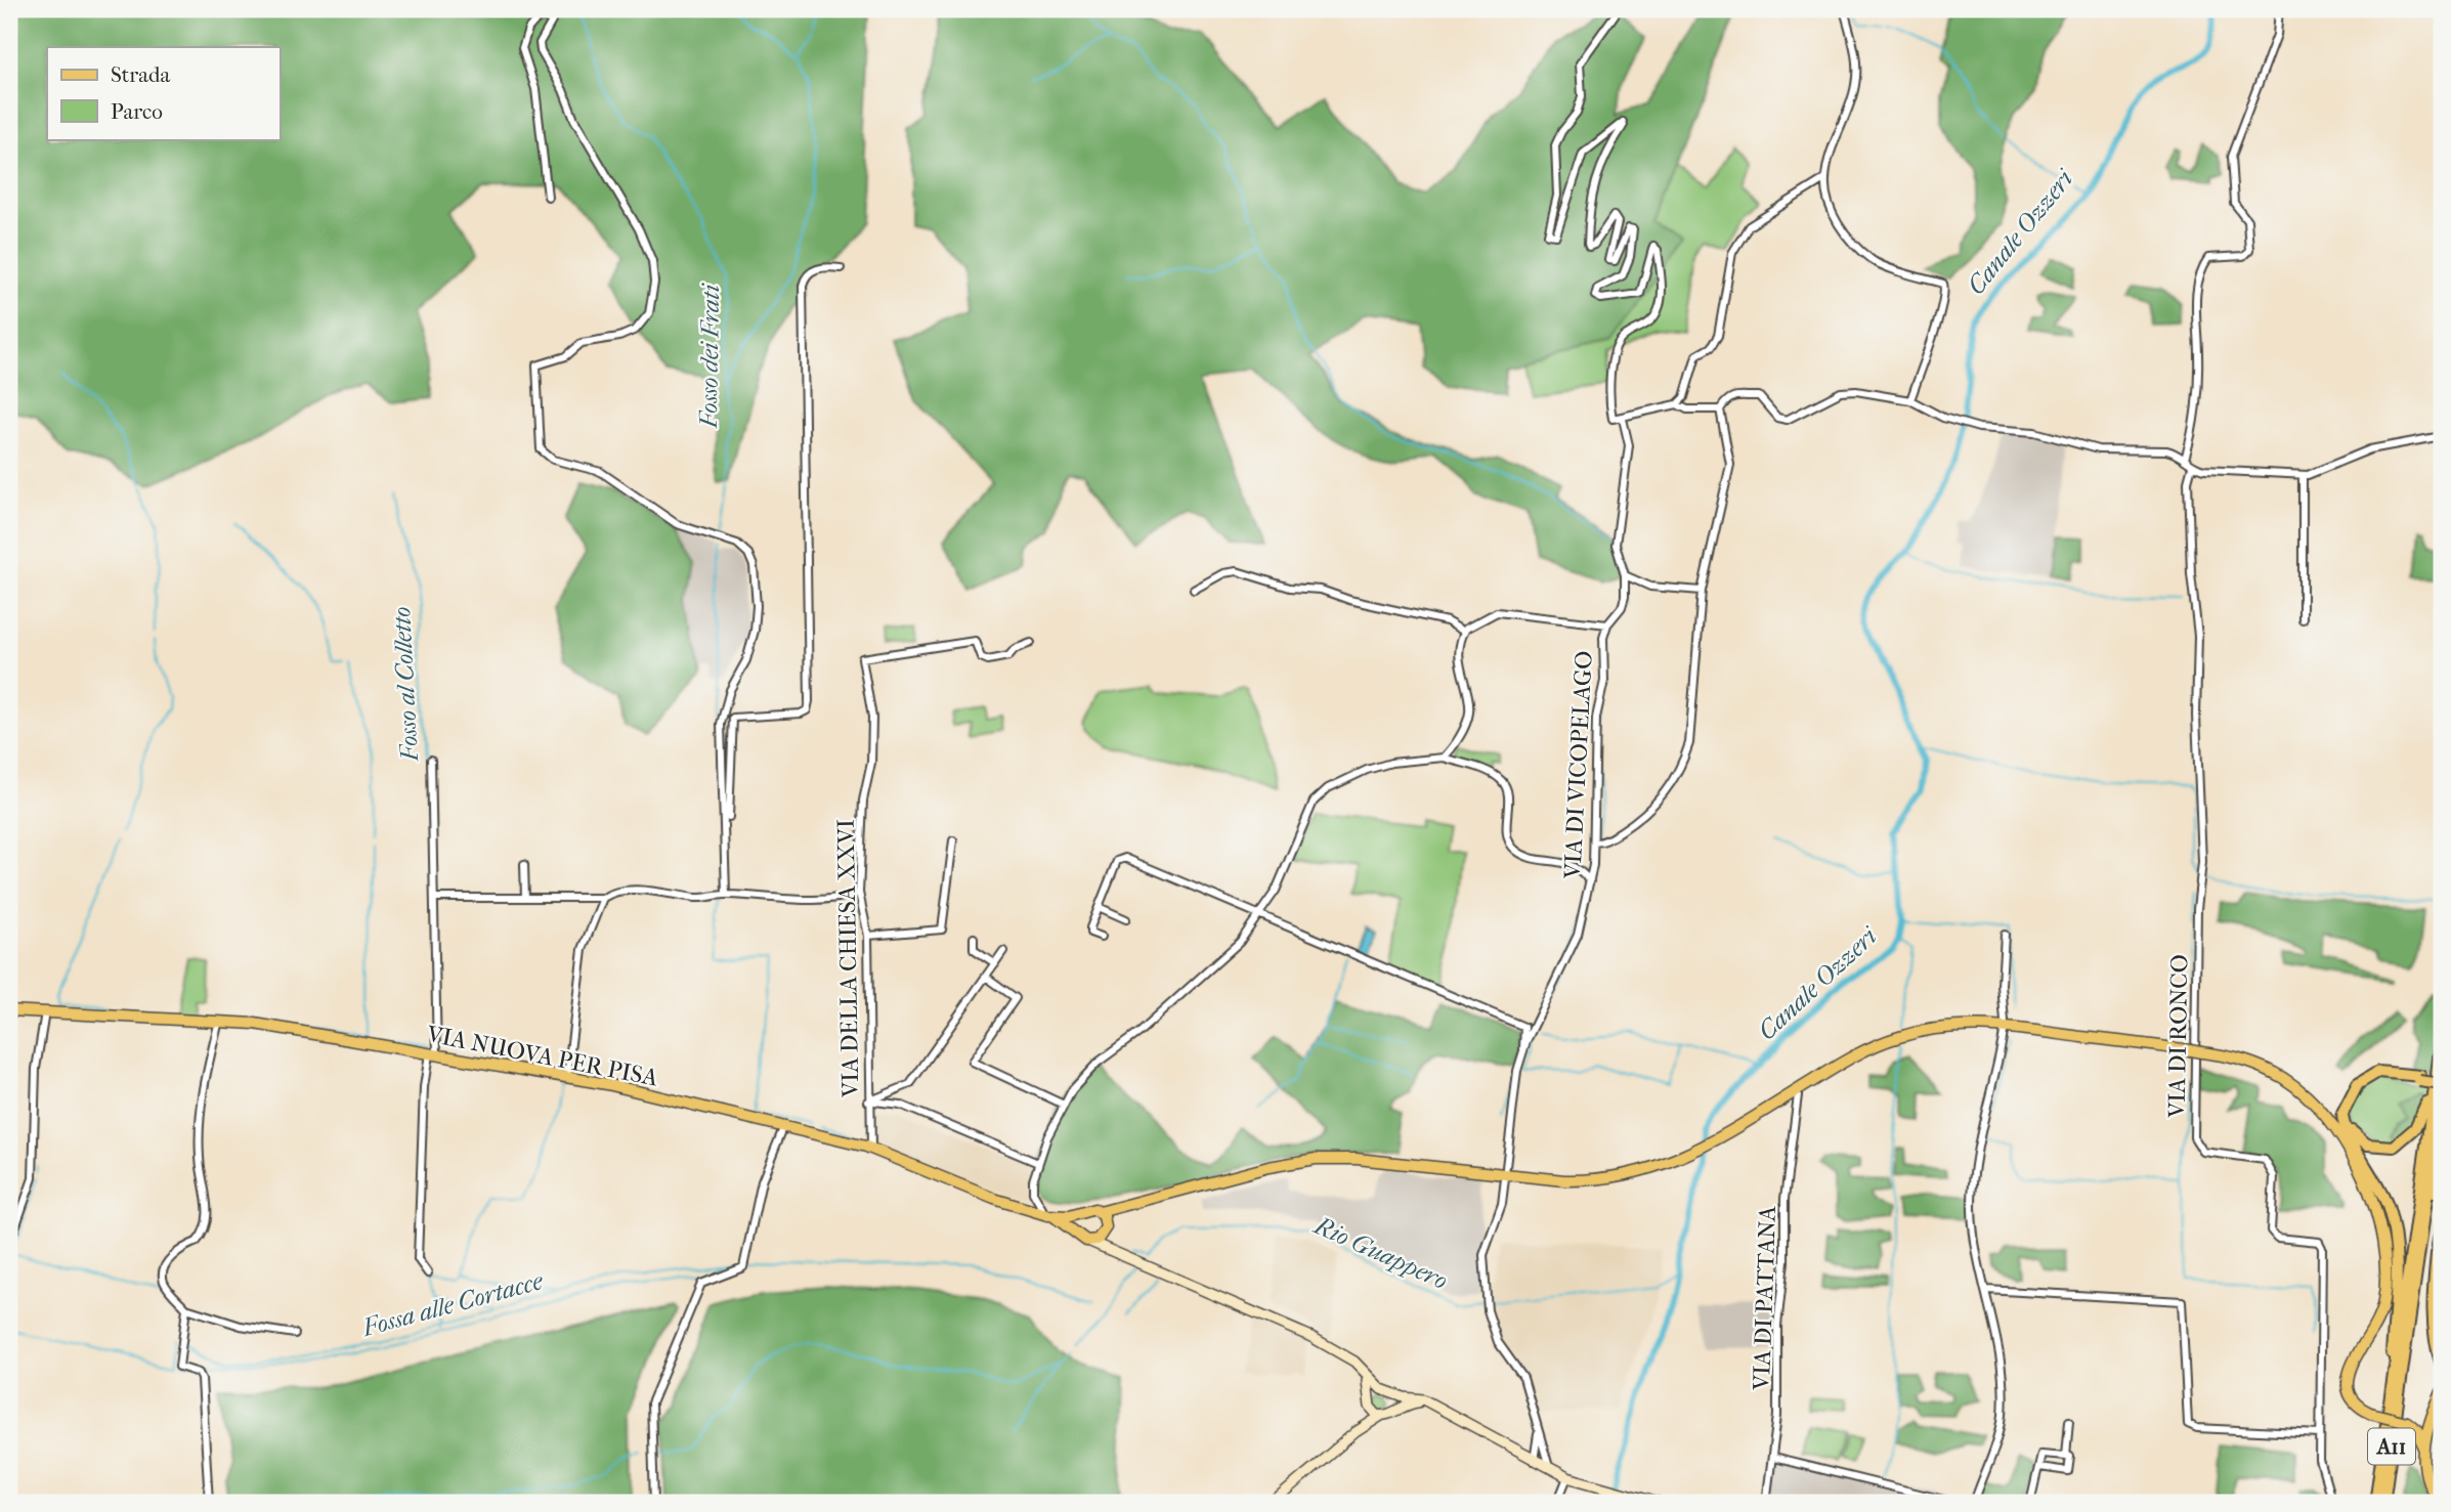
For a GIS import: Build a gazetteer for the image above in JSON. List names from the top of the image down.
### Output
{
  "streets": {
    "highway": ["A11"],
    "main road": ["VIA NUOVA PER PISA"],
    "street": [
      "VIA DI VICOPELAGO",
      "VIA DELLA CHIESA XXVI",
      "VIA DI RONCO",
      "VIA DI PATTANA"
    ]
  },
  "crossings": [
    ["VIA DELLA CHIESA XXVI", "VIA NUOVA PER PISA"]
  ],
  "water": [
    "Canale Ozzeri",
    "Fosso dei Frati",
    "Fosso al Colletto",
    "Rio Guappero",
    "Fossa alle Cortacce"
  ],
  "legend": ["Strada", "Parco"]
}
